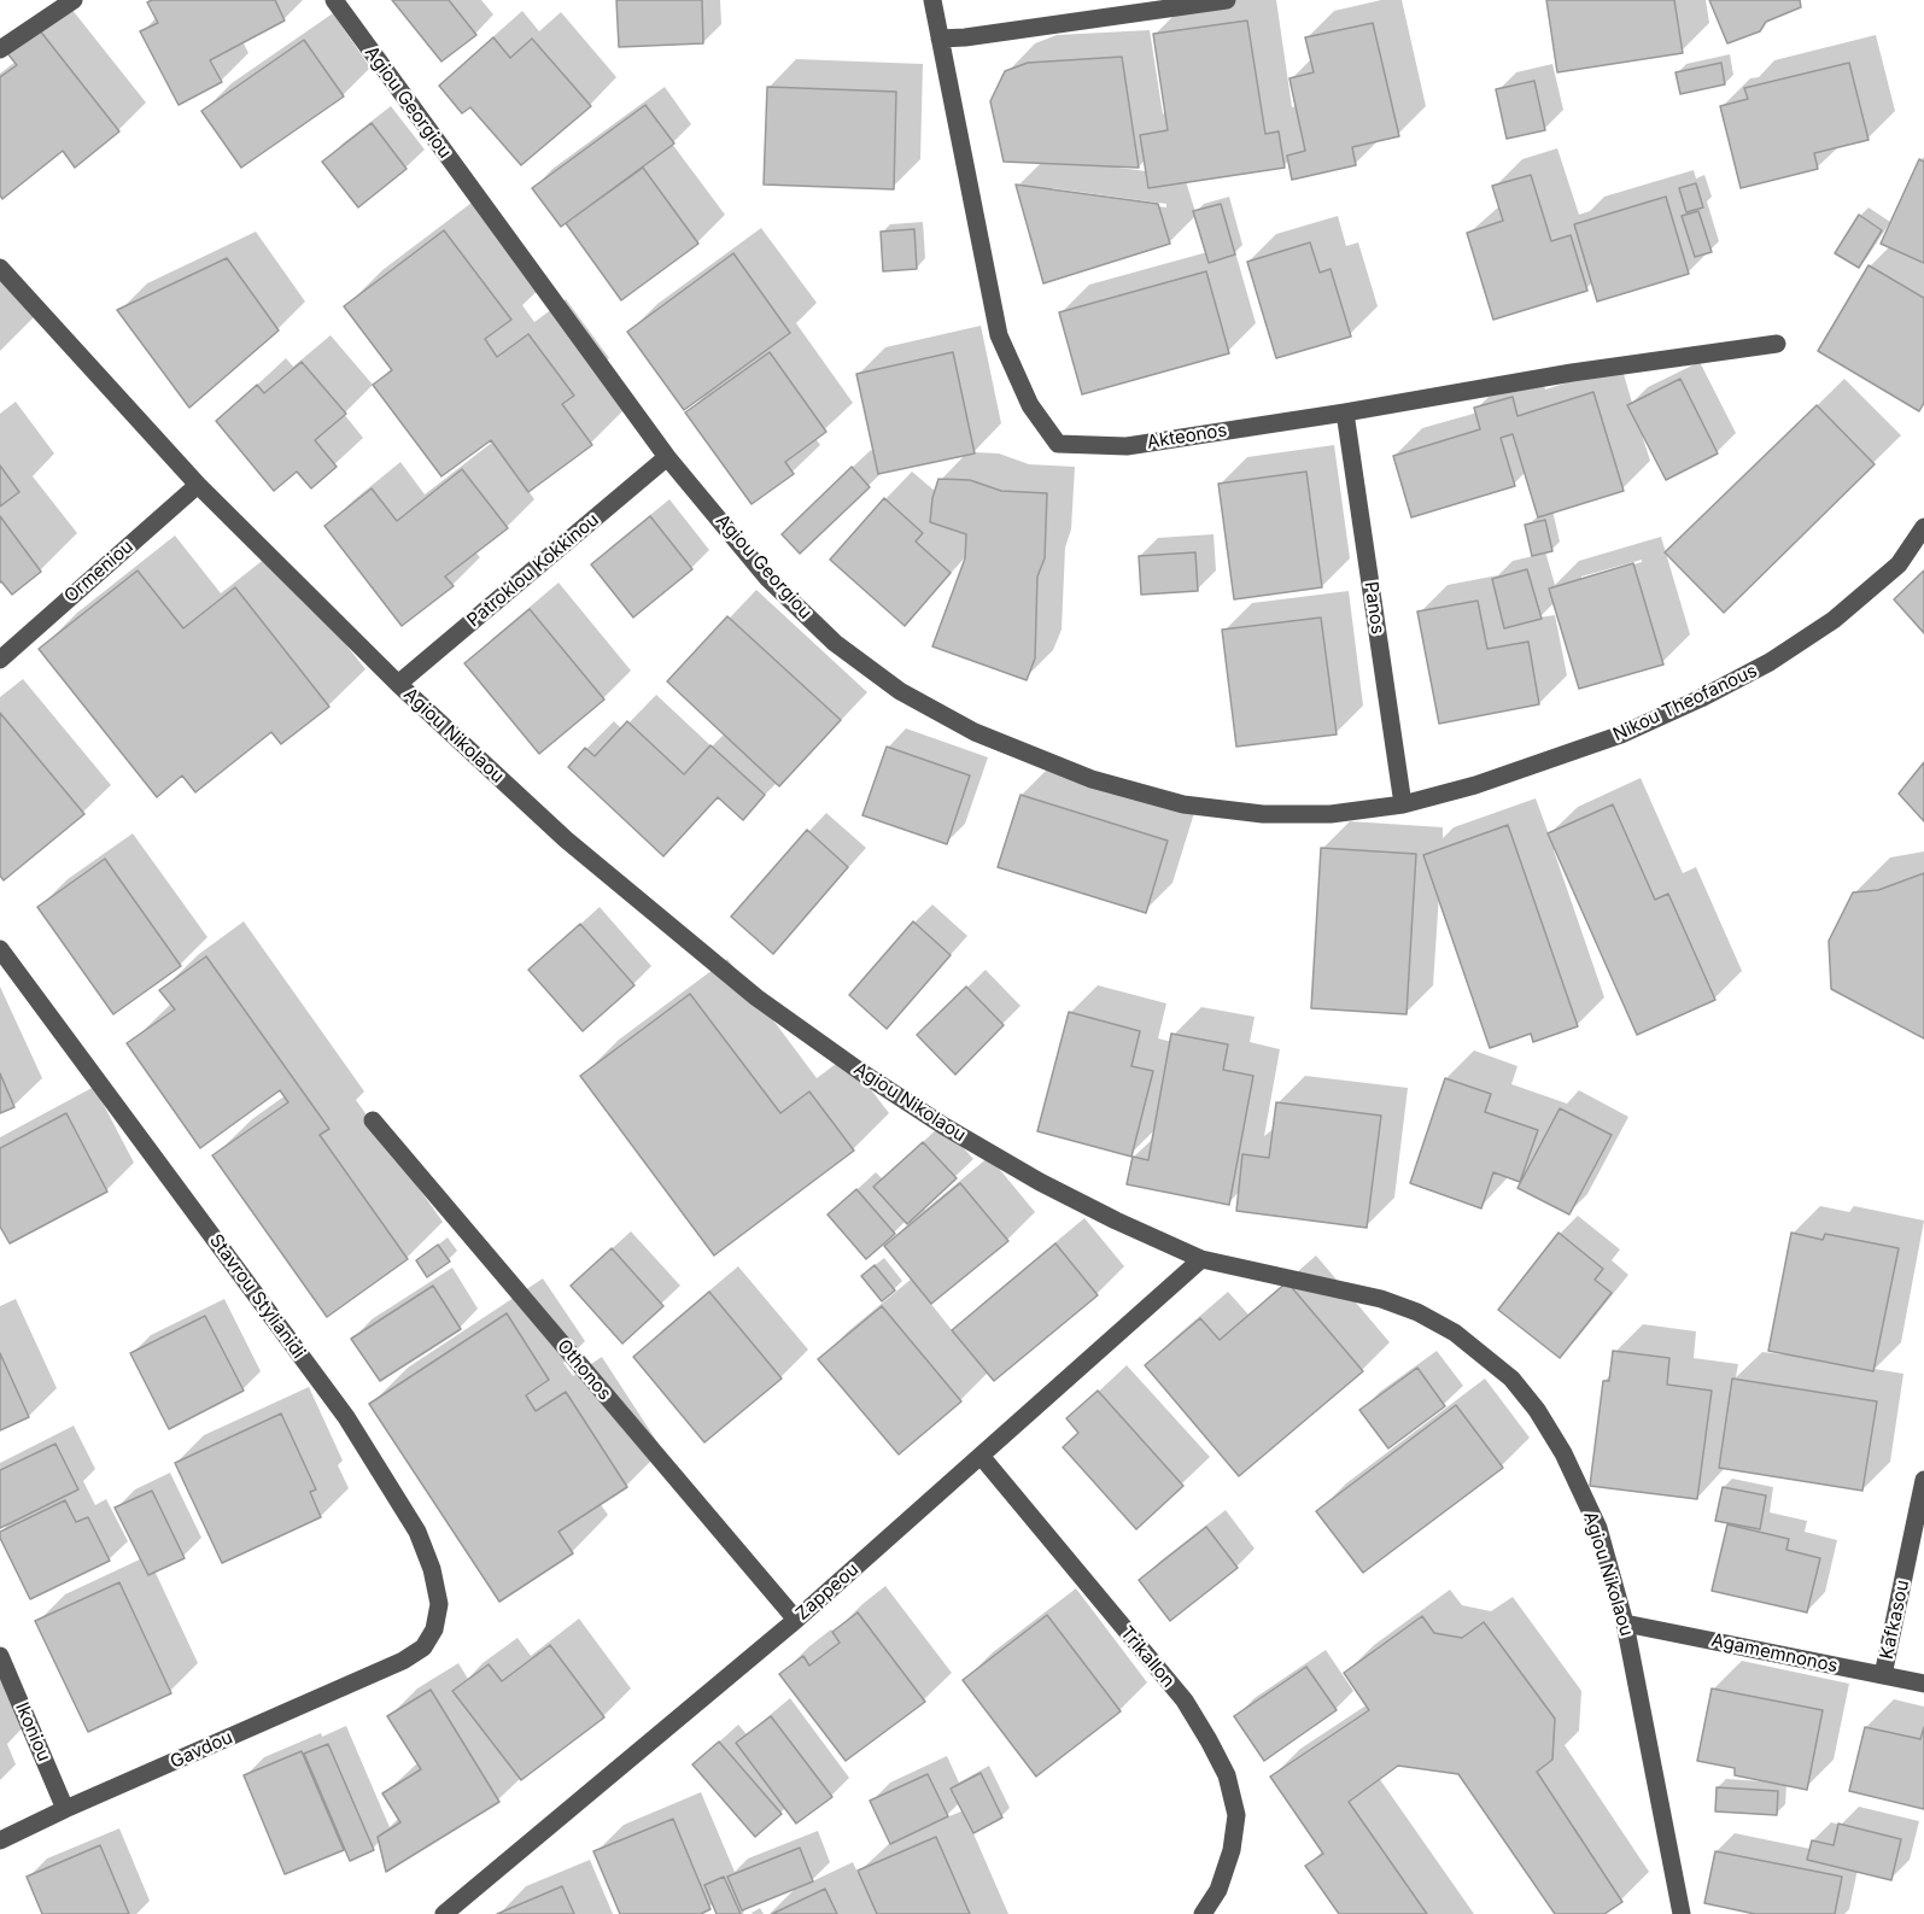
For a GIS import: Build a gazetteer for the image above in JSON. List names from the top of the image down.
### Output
{
  "streets": {
    "street": [
      "Agiou Georgiou",
      "Akteonos",
      "Patroklou Kokkinou",
      "Ormeniou",
      "Panos",
      "Nikou Theofanous",
      "Agiou Nikolaou",
      "Stavrou Stylianidi",
      "Othonos",
      "Zappeou",
      "Kafkasou",
      "Agamemnonos",
      "Trikallon",
      "Ikoniou",
      "Gavdou"
    ]
  },
  "crossings": [
    ["Agiou Georgiou", "Patroklou Kokkinou"],
    ["Agiou Georgiou", "Panos"],
    ["Agiou Georgiou", "Nikou Theofanous"],
    ["Akteonos", "Panos"],
    ["Patroklou Kokkinou", "Agiou Nikolaou"],
    ["Ormeniou", "Agiou Nikolaou"],
    ["Panos", "Nikou Theofanous"],
    ["Agiou Nikolaou", "Zappeou"],
    ["Agiou Nikolaou", "Agamemnonos"],
    ["Stavrou Stylianidi", "Gavdou"],
    ["Othonos", "Zappeou"],
    ["Zappeou", "Trikallon"],
    ["Kafkasou", "Agamemnonos"],
    ["Ikoniou", "Gavdou"]
  ]
}
